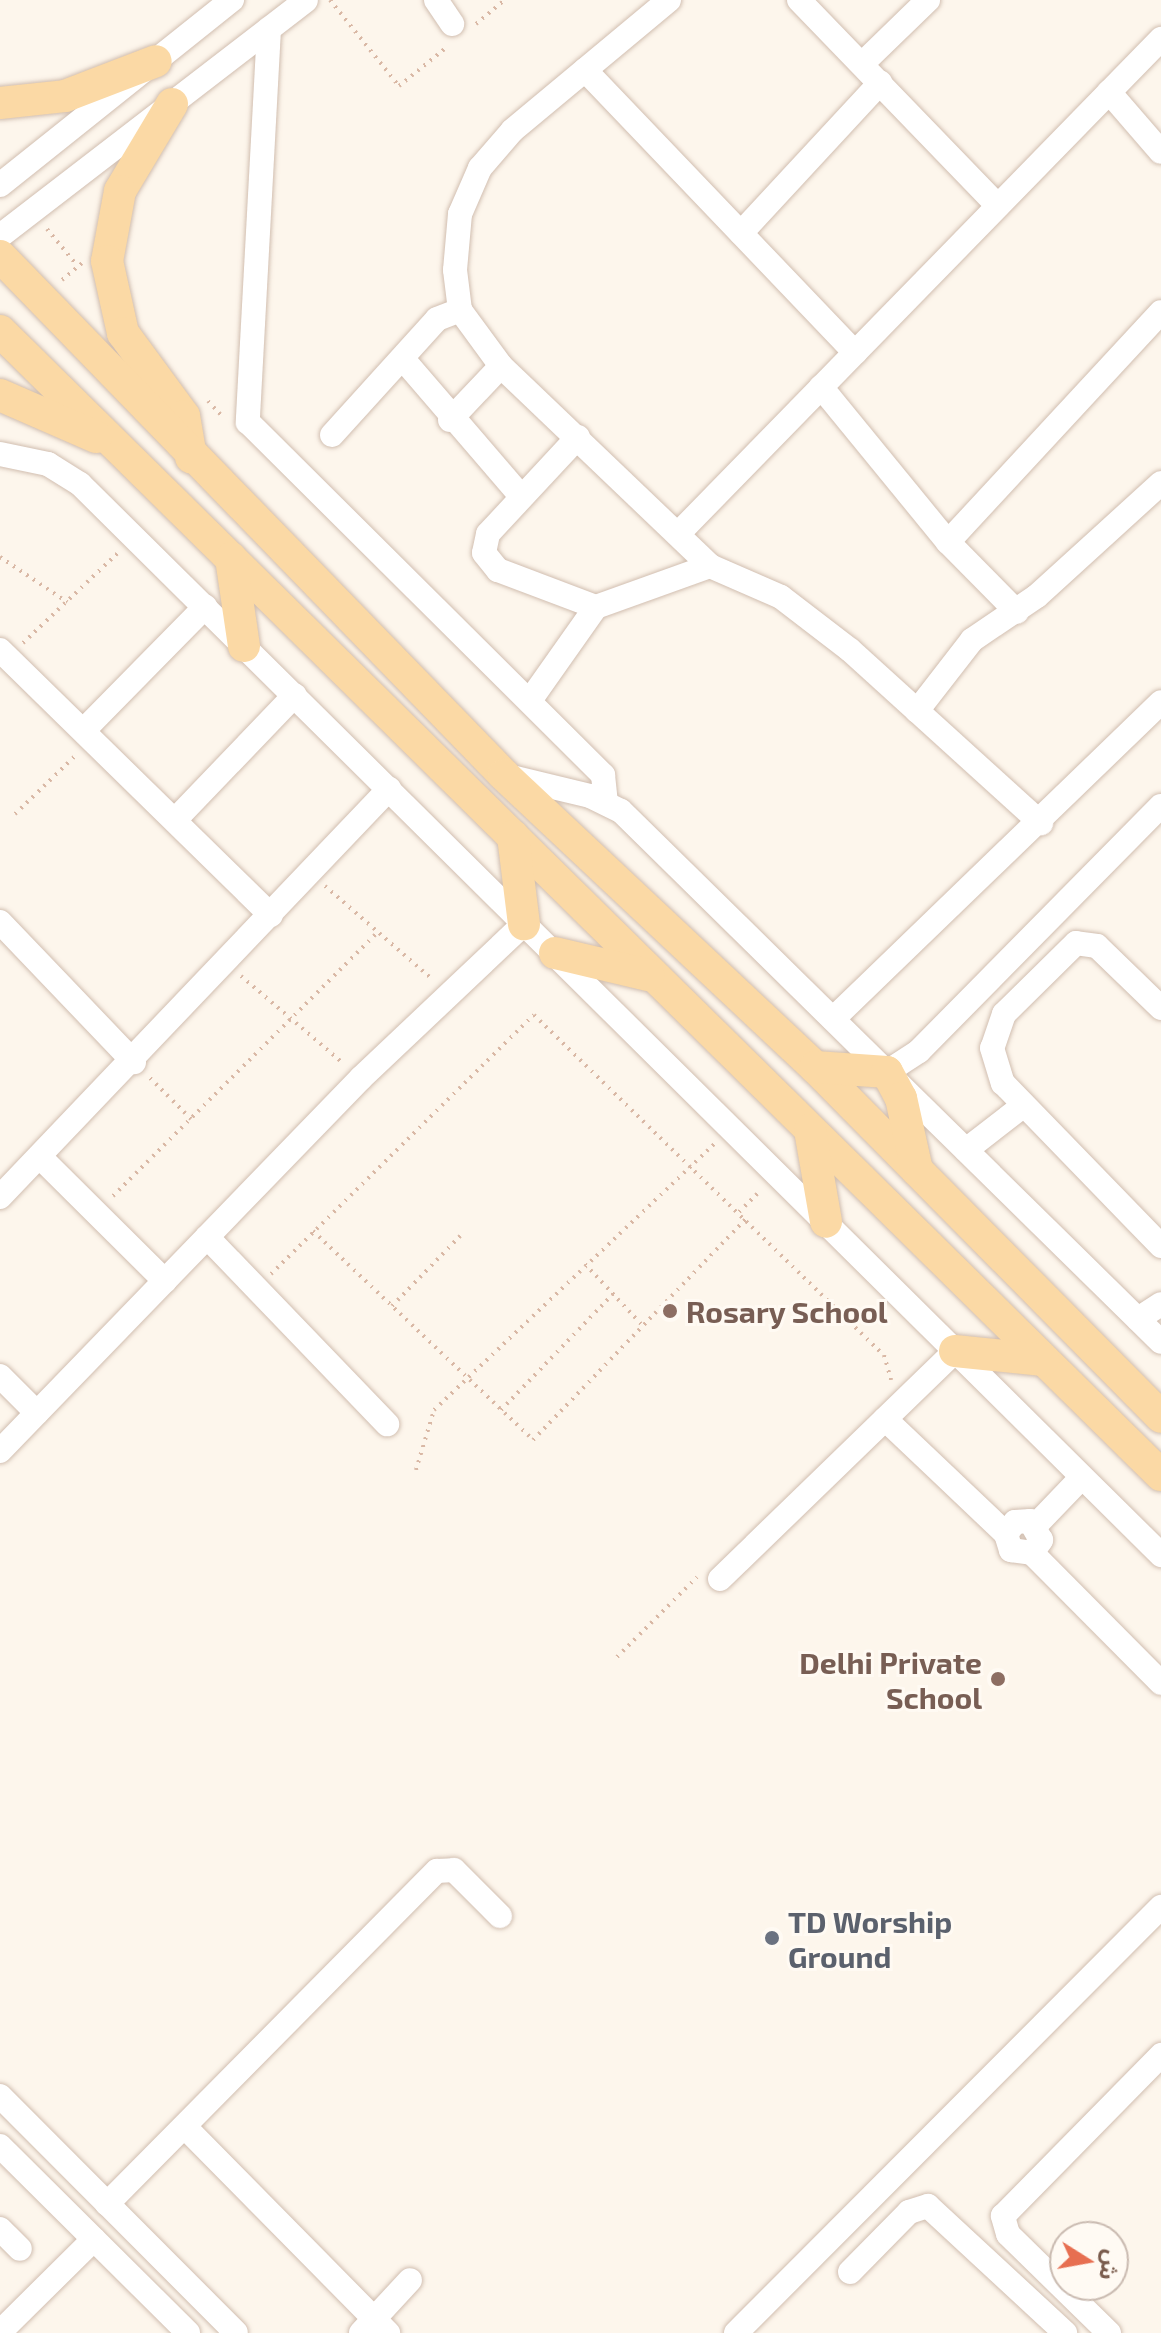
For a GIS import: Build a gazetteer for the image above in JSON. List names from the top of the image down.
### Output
{
  "places": ["Rosary School", "Delhi Private School", "TD Worship Ground"],
  "north": "right"
}
